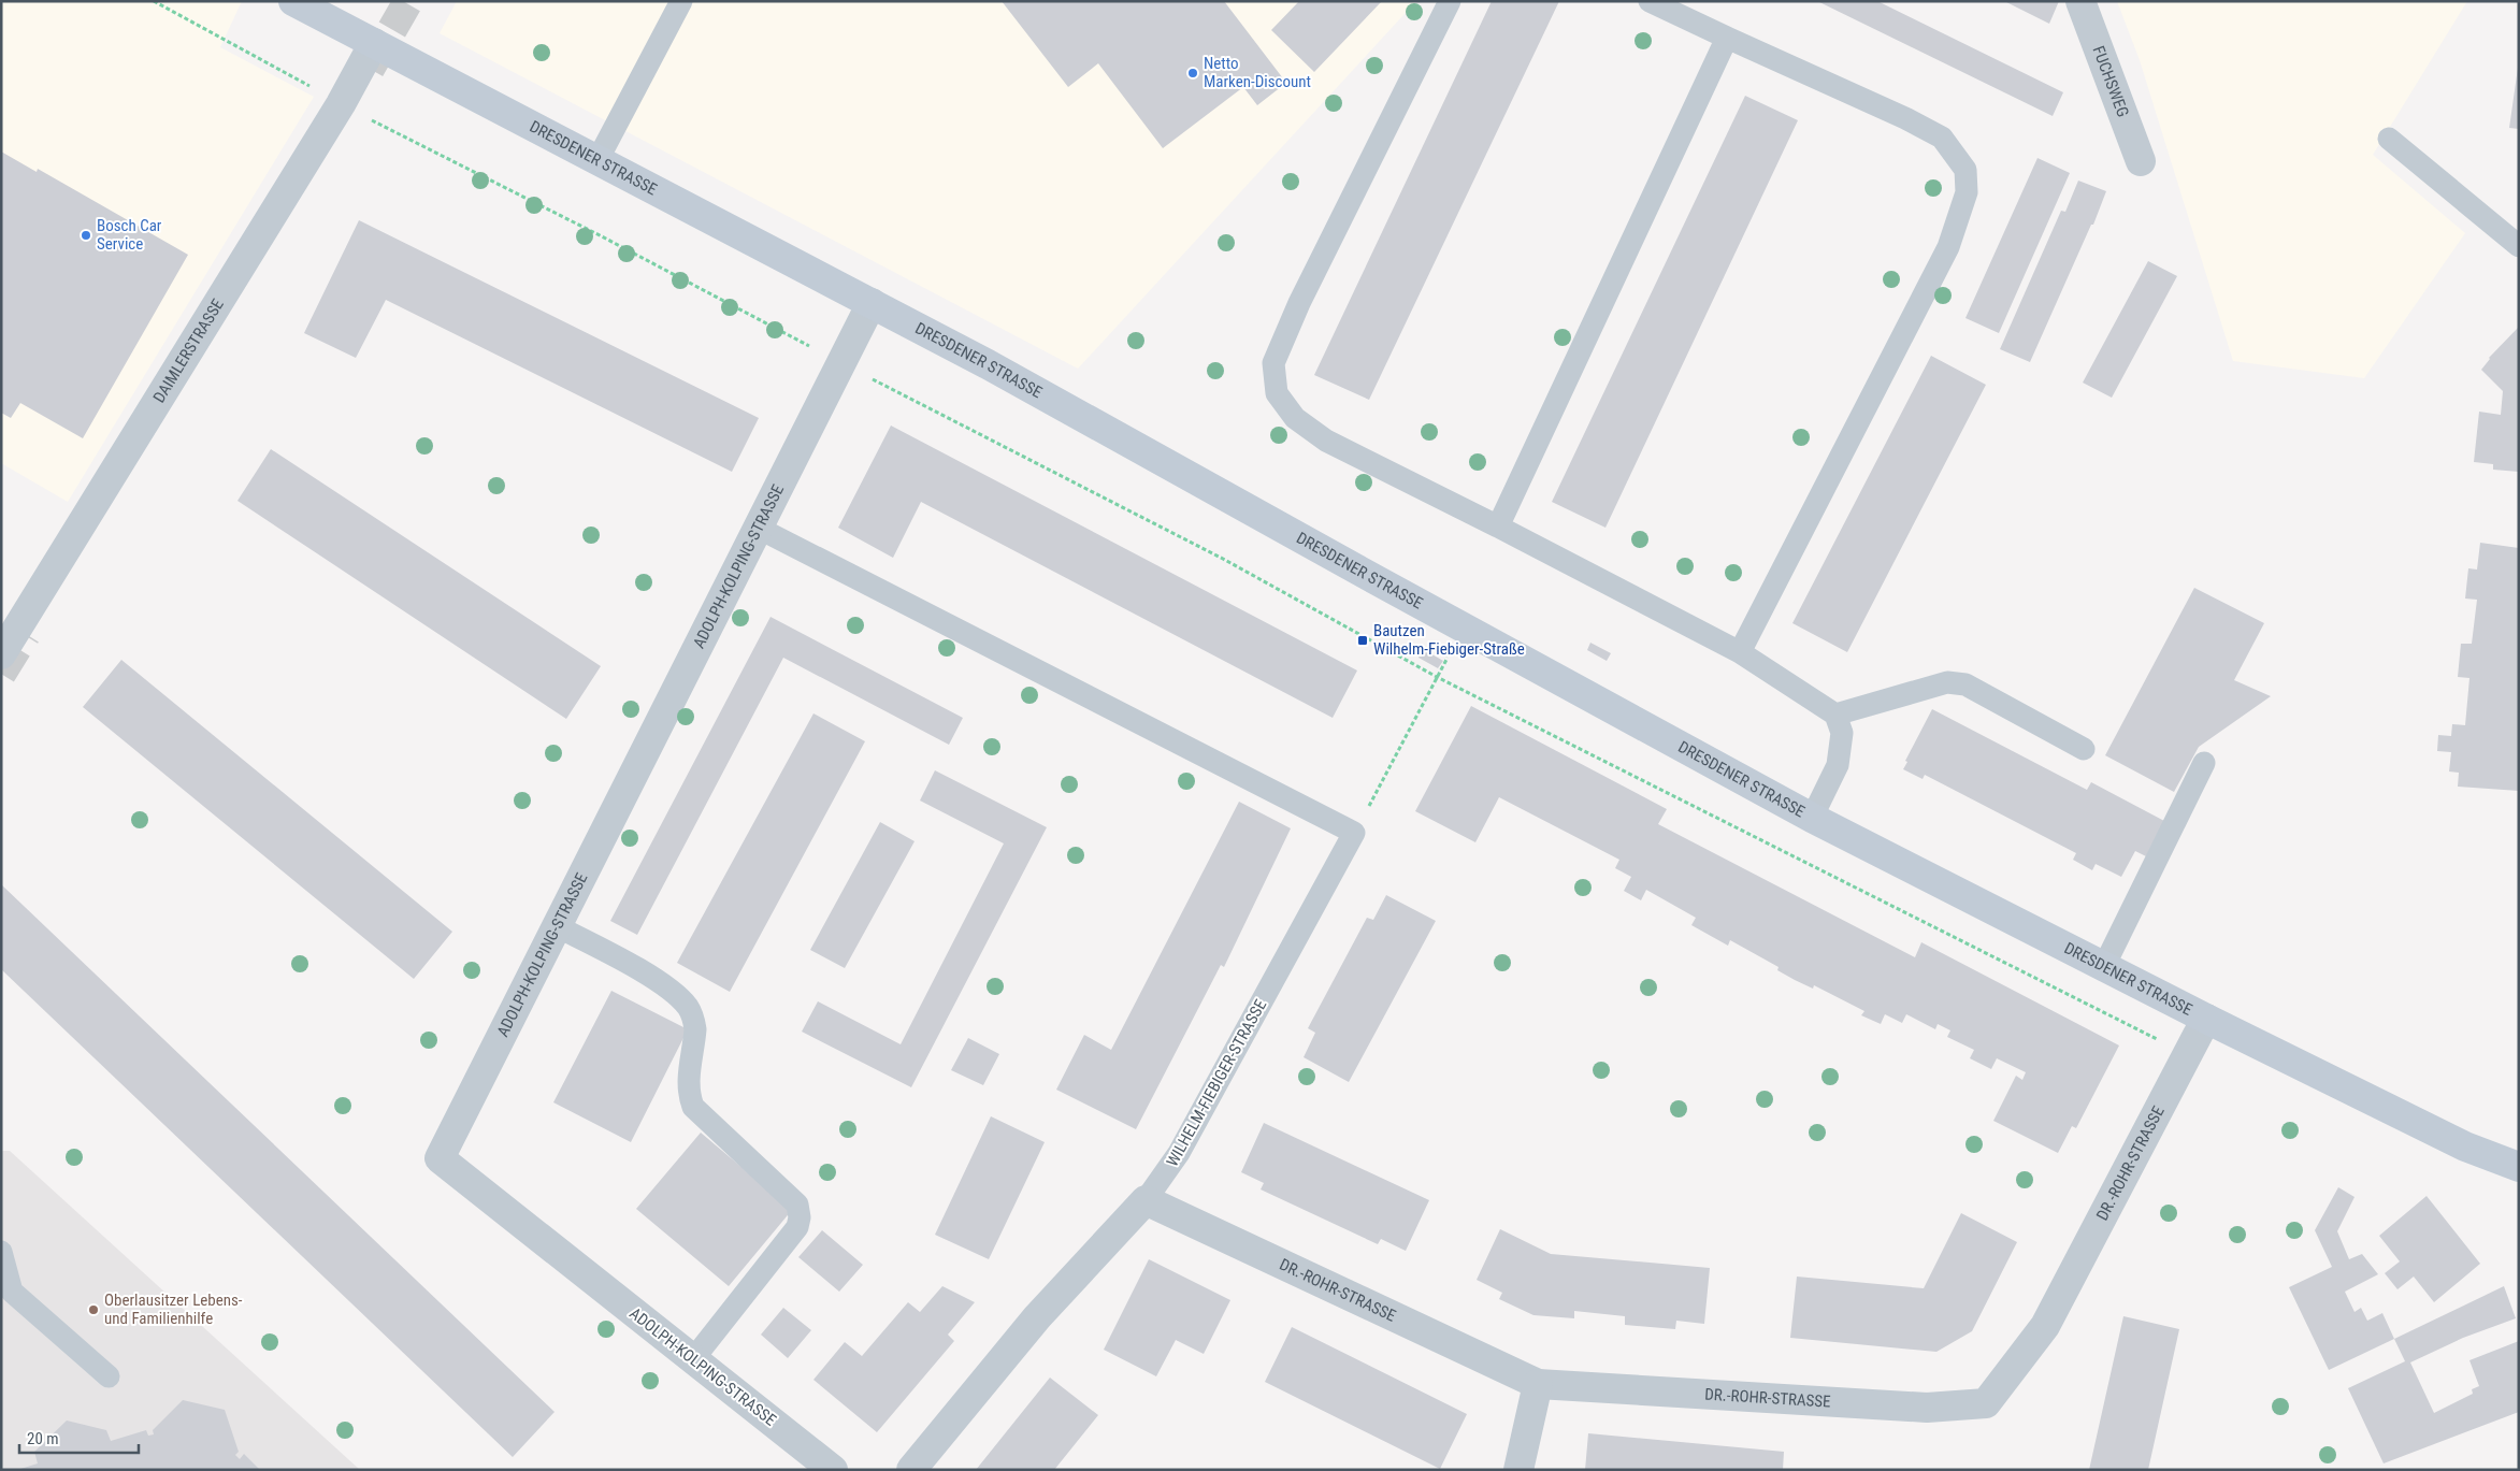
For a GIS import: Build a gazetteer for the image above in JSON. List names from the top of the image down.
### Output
{
  "streets": {
    "main road": ["DRESDENER STRASSE"],
    "street": [
      "FUCHSWEG",
      "DAIMLERSTRASSE",
      "ADOLPH-KOLPING-STRASSE",
      "WILHELM-FIEBIGER-STRASSE",
      "DR.-ROHR-STRASSE"
    ]
  },
  "crossings": [
    ["DRESDENER STRASSE", "DAIMLERSTRASSE"],
    ["DRESDENER STRASSE", "ADOLPH-KOLPING-STRASSE"],
    ["DRESDENER STRASSE", "DR.-ROHR-STRASSE"],
    ["WILHELM-FIEBIGER-STRASSE", "DR.-ROHR-STRASSE"]
  ],
  "places": {
    "other": ["Netto Marken-Discount", "Bosch Car Service", "Oberlausitzer Lebens- und Familienhilfe"],
    "transit": ["Bautzen Wilhelm-Fiebiger-Straße"]
  },
  "scale_bar": "20 m"
}
